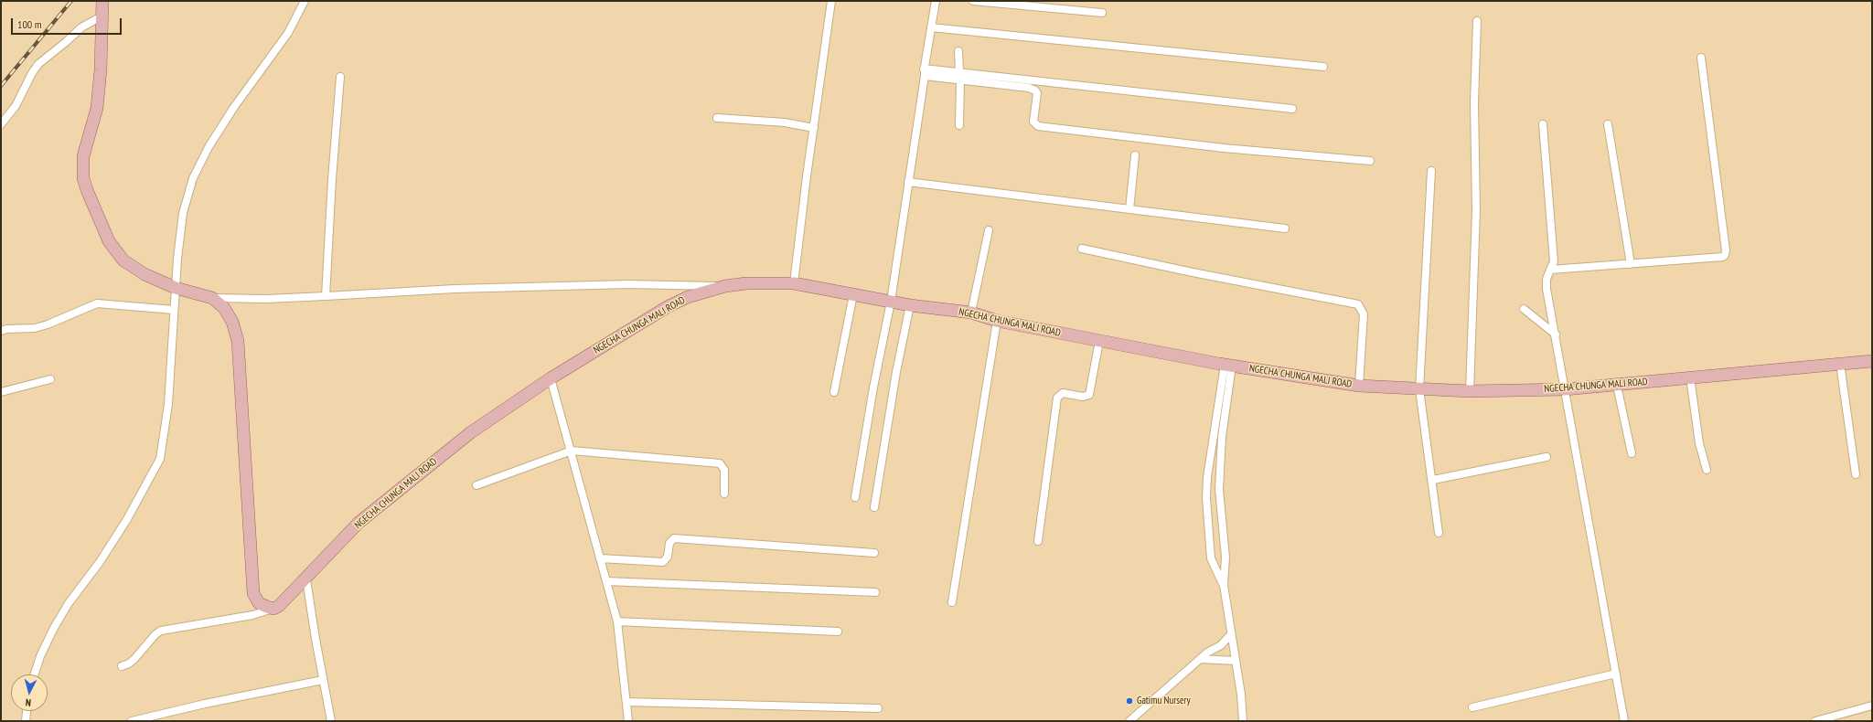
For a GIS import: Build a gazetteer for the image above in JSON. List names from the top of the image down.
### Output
{
  "streets": {
    "main road": ["NGECHA CHUNGA MALI ROAD"]
  },
  "places": ["Gatimu Nursery"],
  "scale_bar": "100 m",
  "north": "bottom"
}
